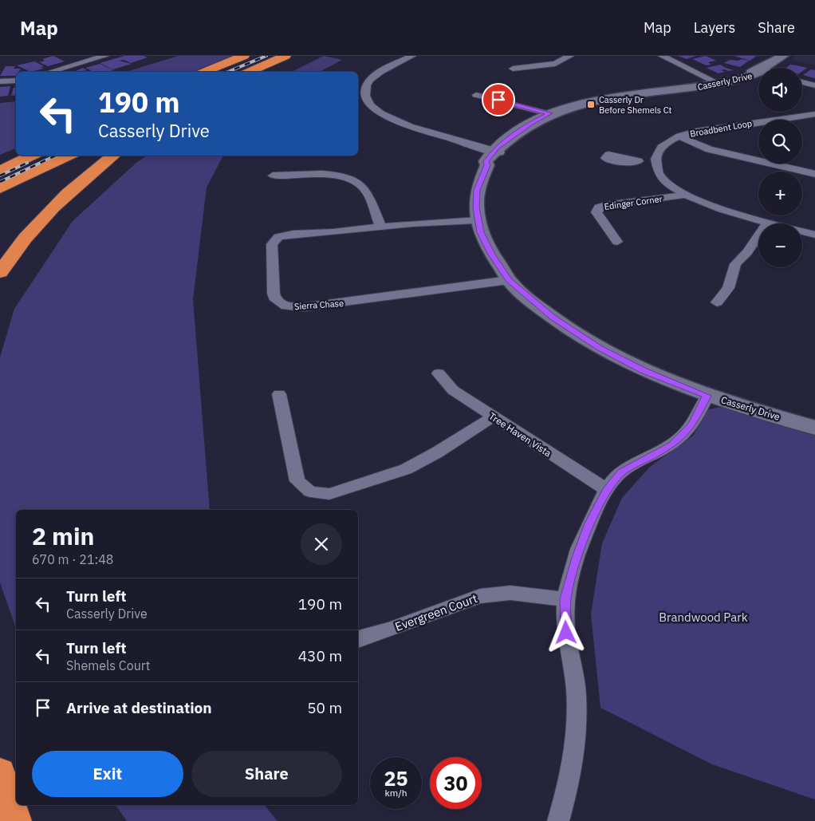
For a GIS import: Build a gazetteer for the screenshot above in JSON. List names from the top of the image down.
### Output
{
  "streets": {
    "street": [
      "Casserly Drive",
      "Broadbent Loop",
      "Edinger Corner",
      "Sierra Chase",
      "Tree Haven Vista",
      "Evergreen Court"
    ]
  },
  "crossings": [
    ["Casserly Drive", "Sierra Chase"]
  ],
  "parks": ["Brandwood Park"],
  "places": {
    "transit": ["Casserly Dr Before Shemels Ct"]
  },
  "page": {
    "header": "Map",
    "nav": ["Map", "Layers", "Share"],
    "map_buttons": ["+", "−"],
    "turn": ["190 m", "Casserly Drive"],
    "heading": ["2 min", "670 m · 21:48"],
    "list": [
      {
        "name": "Turn left",
        "note": "Casserly Drive",
        "value": "190 m"
      },
      {
        "name": "Turn left",
        "note": "Shemels Court",
        "value": "430 m"
      },
      {
        "name": "Arrive at destination",
        "value": "50 m"
      }
    ],
    "buttons": ["Exit", "Share"],
    "speed": "25 km/h",
    "limit": "30"
  }
}
